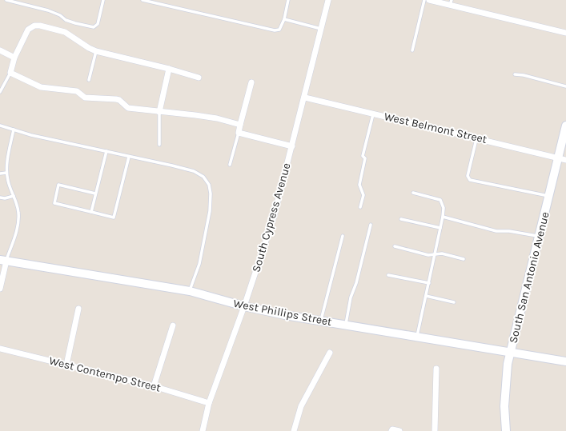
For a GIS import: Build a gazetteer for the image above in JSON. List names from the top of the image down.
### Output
{
  "streets": {
    "street": [
      "West Belmont Street",
      "South Cypress Avenue",
      "South San Antonio Avenue",
      "West Phillips Street",
      "West Contempo Street"
    ]
  },
  "crossings": [
    ["West Belmont Street", "South Cypress Avenue"],
    ["West Belmont Street", "South San Antonio Avenue"],
    ["South Cypress Avenue", "West Phillips Street"],
    ["South Cypress Avenue", "West Contempo Street"],
    ["South San Antonio Avenue", "West Phillips Street"]
  ]
}
